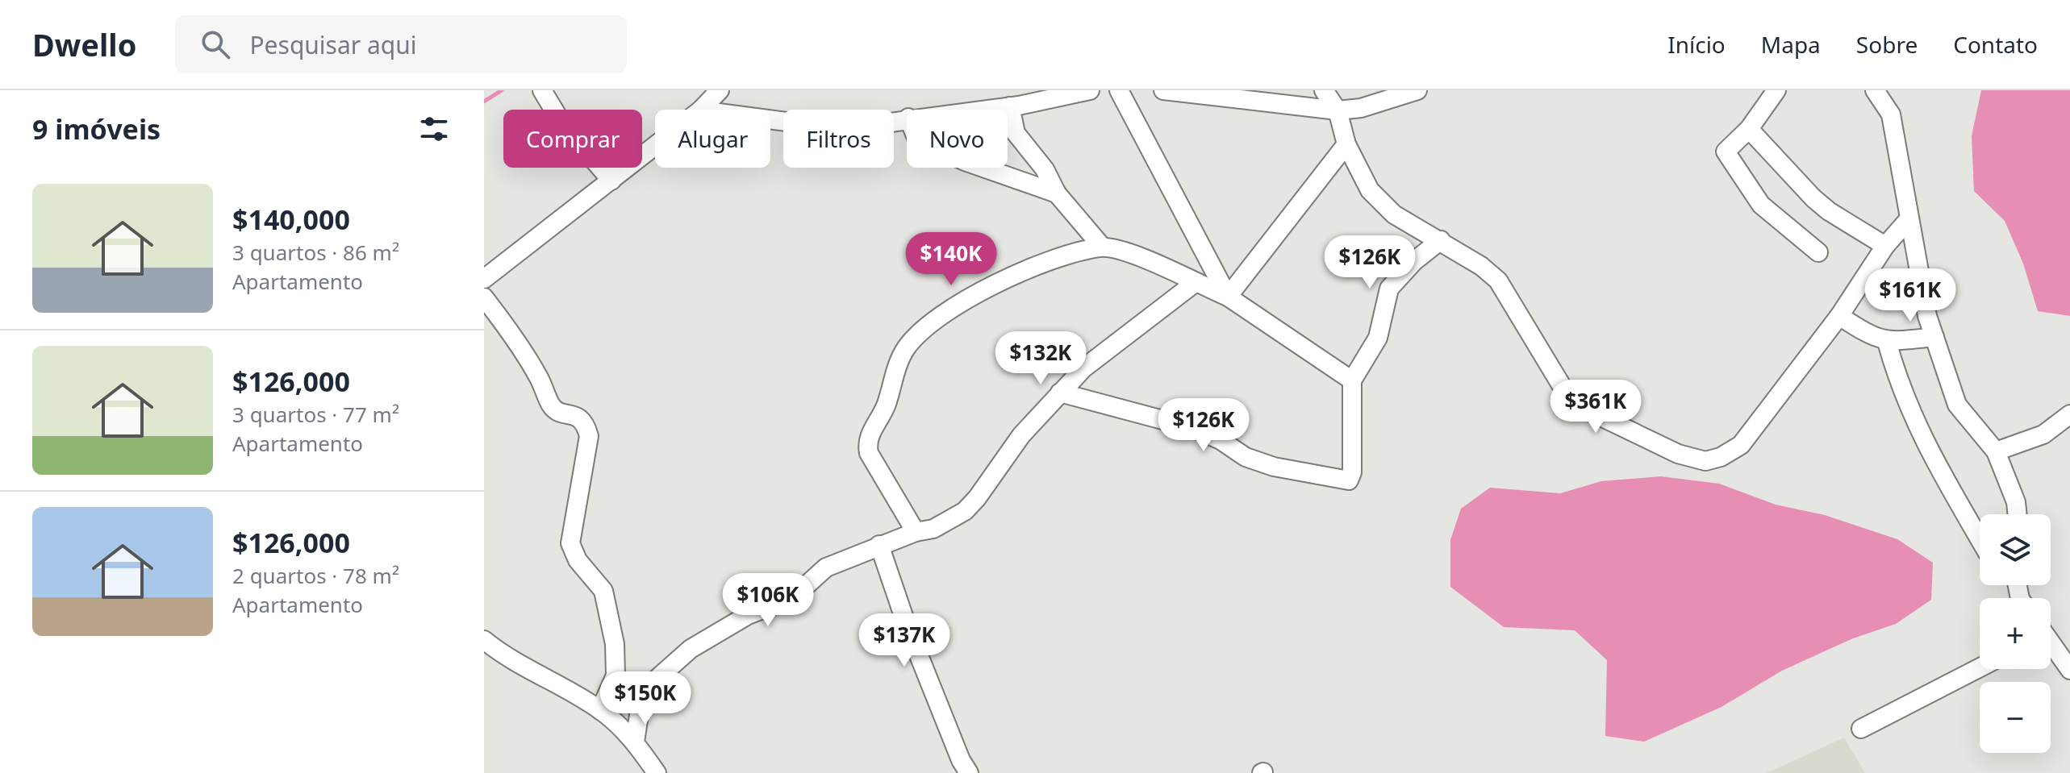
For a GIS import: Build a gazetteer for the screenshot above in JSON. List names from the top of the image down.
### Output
{
  "page": {
    "header": "Dwello",
    "search": "Pesquisar aqui",
    "nav": [
      "Início",
      "Mapa",
      "Sobre",
      "Contato"
    ],
    "heading": "9 imóveis",
    "chip": [
      "Comprar",
      "Alugar",
      "Filtros",
      "Novo"
    ],
    "list": [
      {
        "name": "$140,000",
        "note": "3 quartos · 86 m² · Apartamento"
      },
      {
        "name": "$126,000",
        "note": "3 quartos · 77 m² · Apartamento"
      },
      {
        "name": "$126,000",
        "note": "2 quartos · 78 m² · Apartamento"
      }
    ],
    "price": [
      "$140K",
      "$126K",
      "$161K",
      "$132K",
      "$361K",
      "$126K",
      "$106K",
      "$137K",
      "$150K"
    ],
    "map_buttons": ["+", "−"]
  }
}
